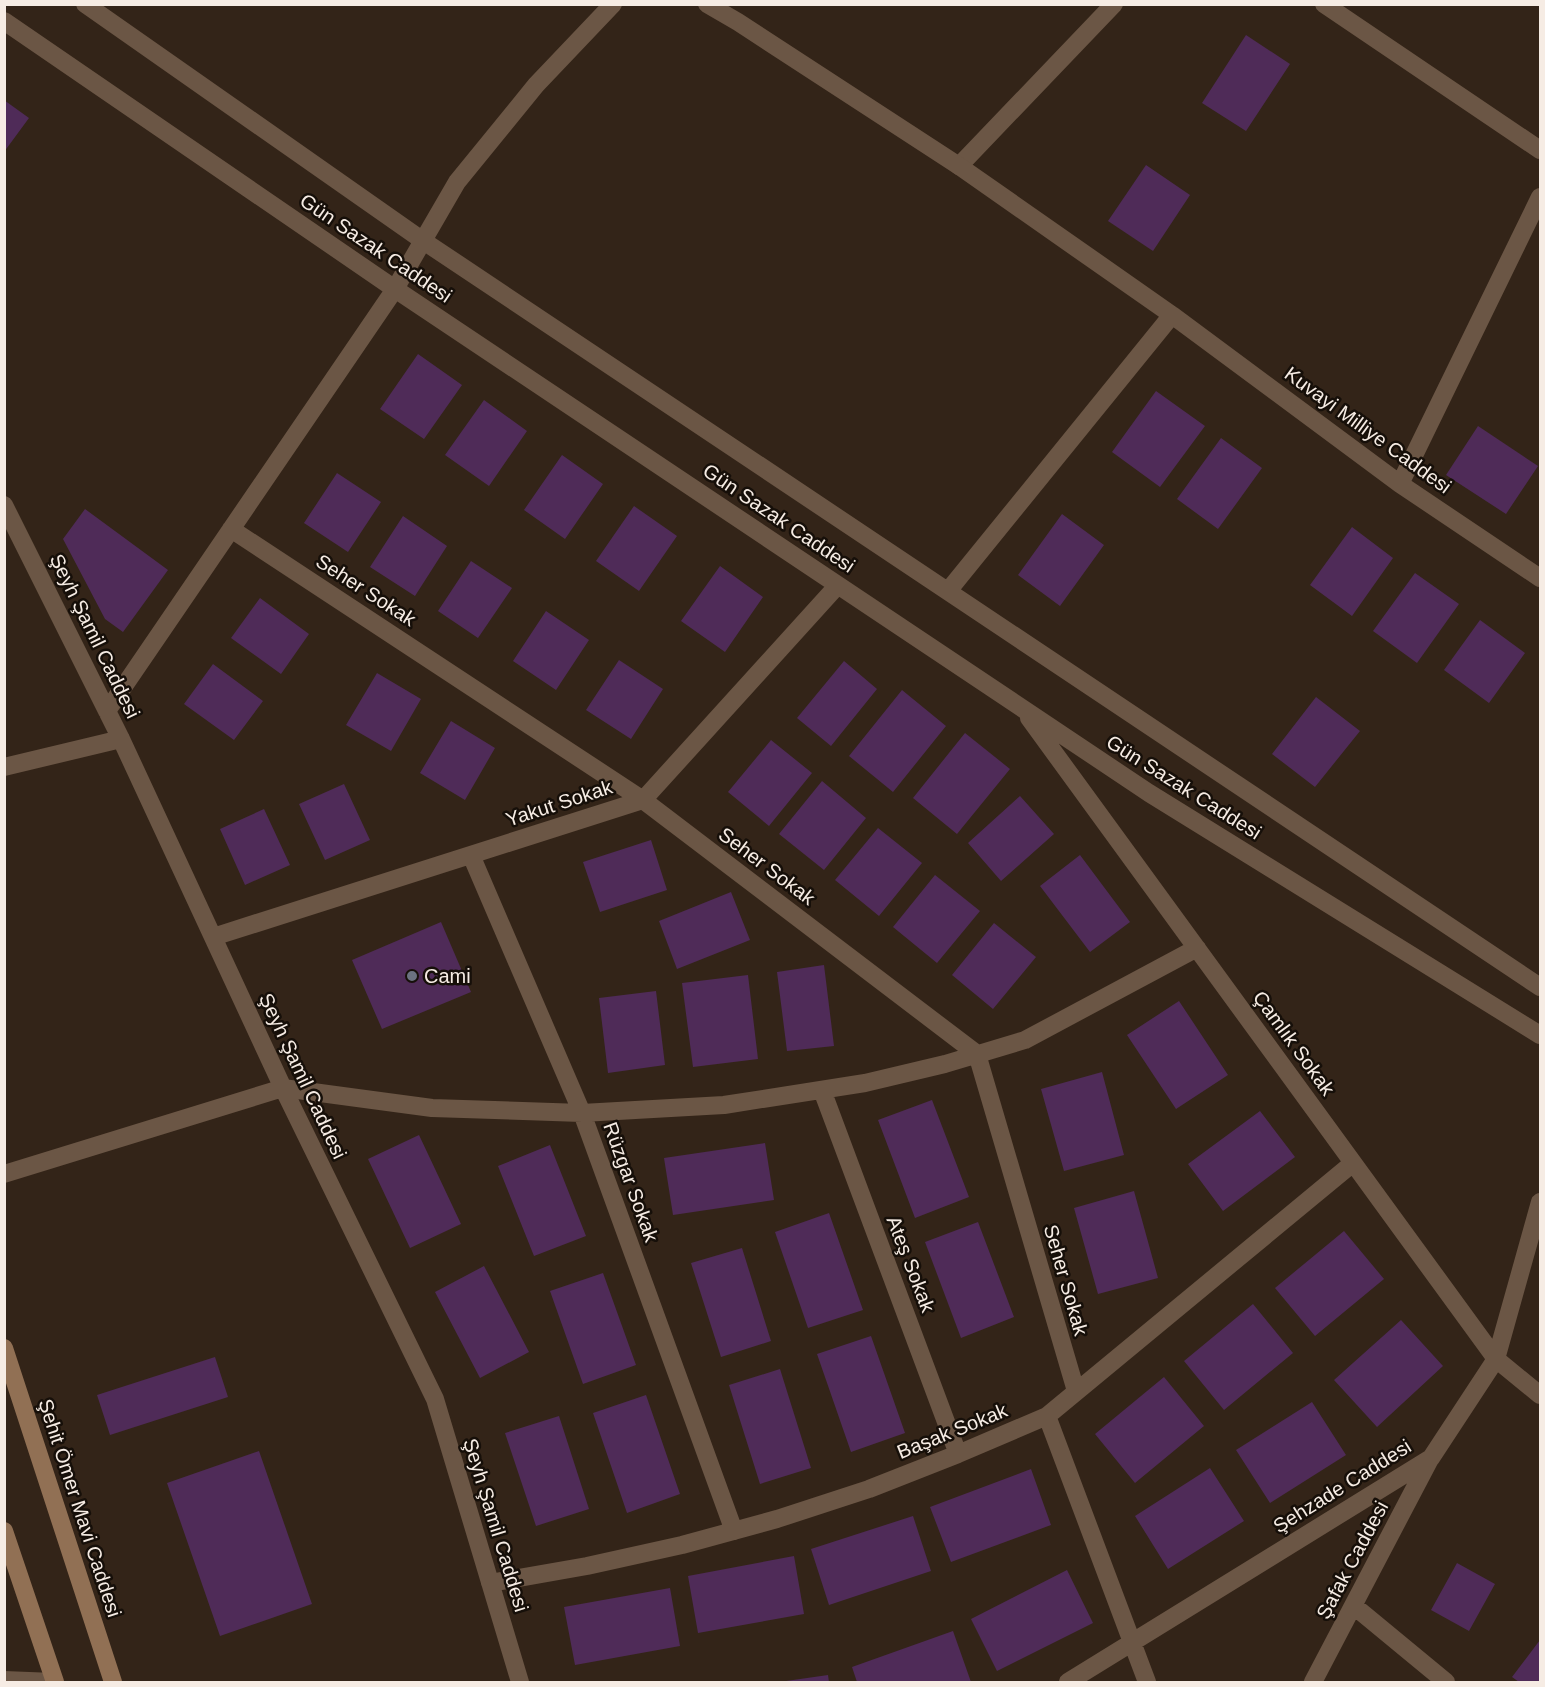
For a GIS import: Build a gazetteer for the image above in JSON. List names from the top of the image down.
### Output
{
  "streets": {
    "main road": ["Şehit Ömer Mavi Caddesi"],
    "street": [
      "Gün Sazak Caddesi",
      "Kuvayi Milliye Caddesi",
      "Seher Sokak",
      "Şeyh Şamil Caddesi",
      "Yakut Sokak",
      "Çamlık Sokak",
      "Rüzgar Sokak",
      "Ateş Sokak",
      "Başak Sokak",
      "Şehzade Caddesi",
      "Şafak Caddesi"
    ]
  },
  "crossings": [
    ["Gün Sazak Caddesi", "Yakut Sokak"],
    ["Gün Sazak Caddesi", "Çamlık Sokak"],
    ["Seher Sokak", "Yakut Sokak"],
    ["Seher Sokak", "Başak Sokak"],
    ["Şeyh Şamil Caddesi", "Yakut Sokak"],
    ["Şeyh Şamil Caddesi", "Başak Sokak"],
    ["Yakut Sokak", "Rüzgar Sokak"],
    ["Çamlık Sokak", "Başak Sokak"],
    ["Çamlık Sokak", "Şehzade Caddesi"],
    ["Rüzgar Sokak", "Başak Sokak"],
    ["Ateş Sokak", "Başak Sokak"],
    ["Şehzade Caddesi", "Şafak Caddesi"]
  ],
  "places": ["Cami"]
}
